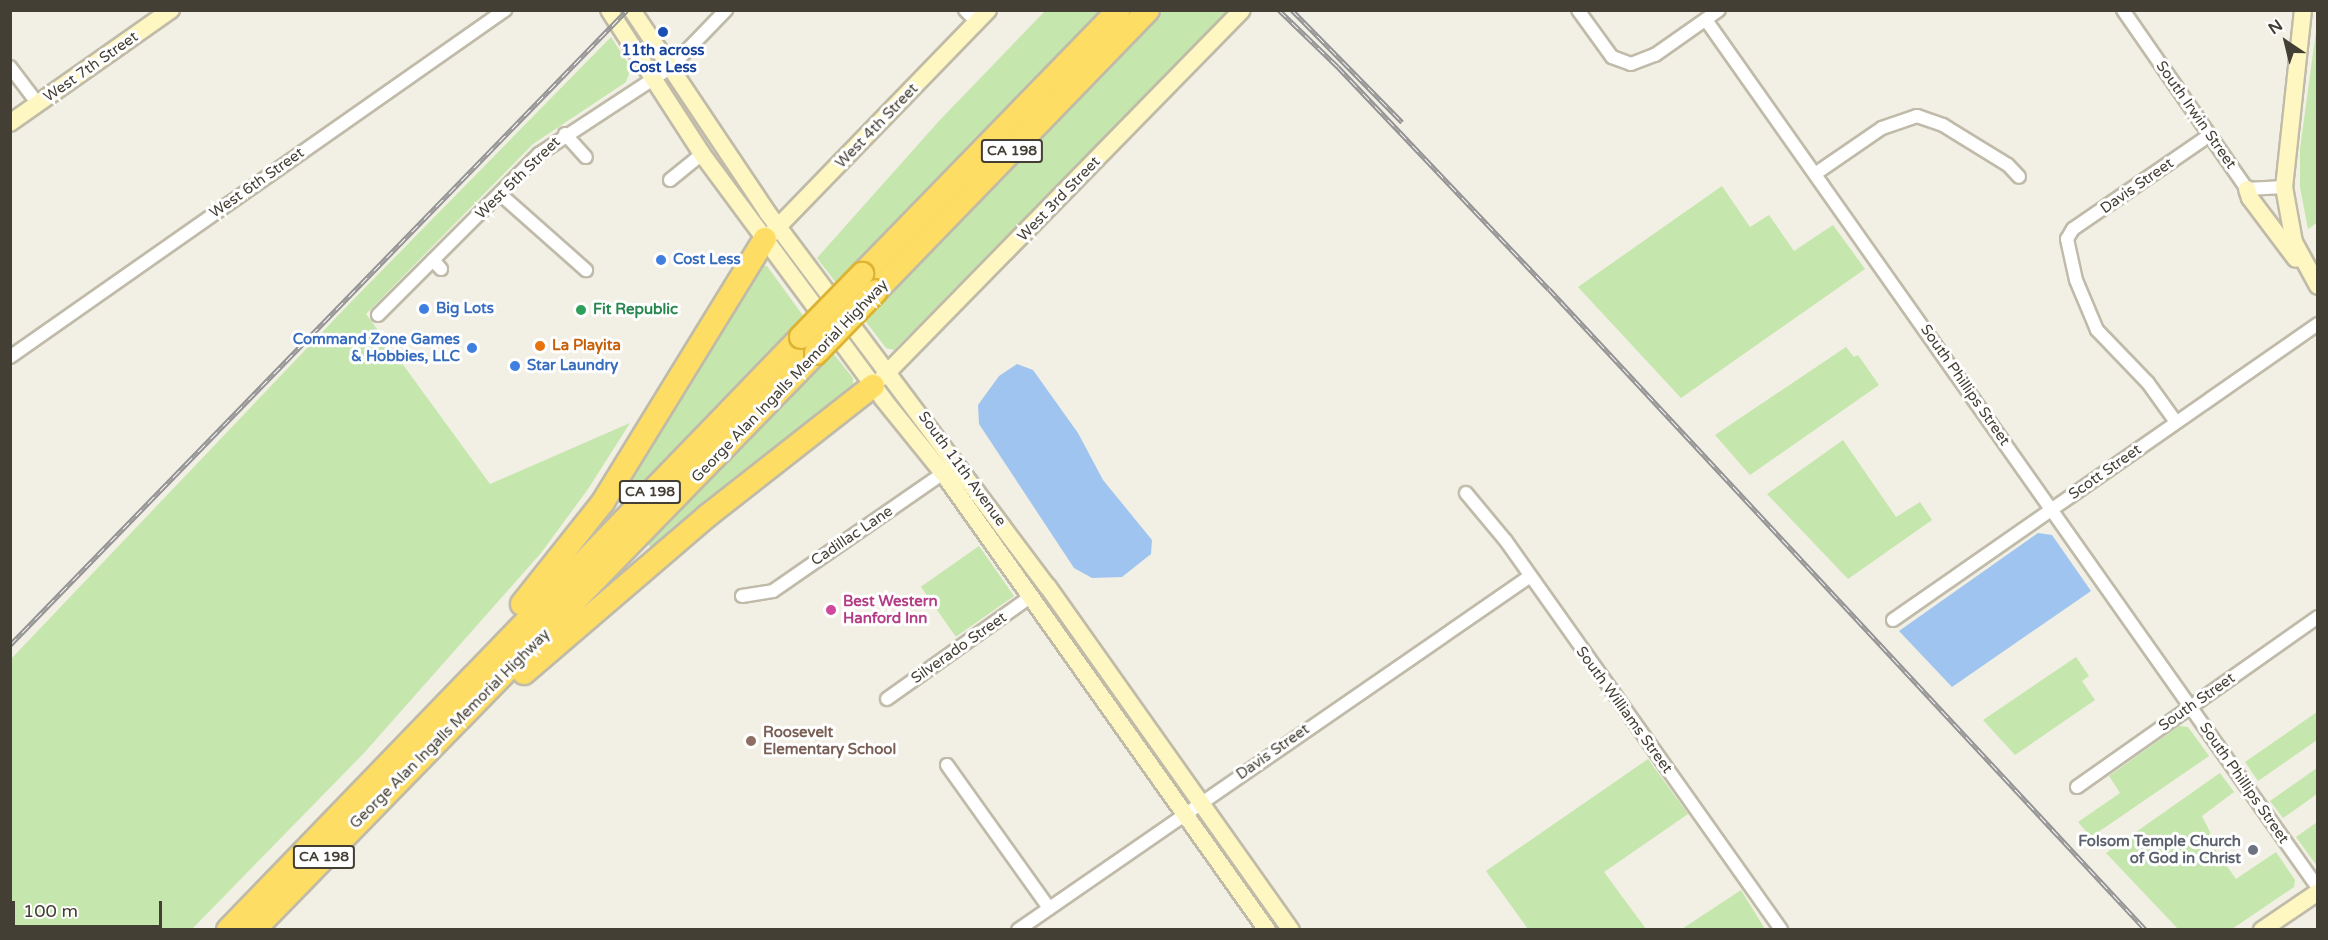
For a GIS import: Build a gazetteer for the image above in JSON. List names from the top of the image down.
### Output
{
  "streets": {
    "highway": ["CA 198", "George Alan Ingalls Memorial Highway"],
    "main road": [
      "West 7th Street",
      "West 4th Street",
      "West 3rd Street",
      "South 11th Avenue"
    ],
    "street": [
      "South Irwin Street",
      "West 5th Street",
      "West 6th Street",
      "Davis Street",
      "South Phillips Street",
      "Scott Street",
      "Cadillac Lane",
      "Silverado Street",
      "South Street",
      "South Williams Street"
    ]
  },
  "crossings": [
    ["South Irwin Street", "Davis Street"],
    ["West 4th Street", "South 11th Avenue"],
    ["West 5th Street", "South 11th Avenue"],
    ["Davis Street", "South 11th Avenue"],
    ["Davis Street", "Scott Street"],
    ["Davis Street", "South Williams Street"],
    ["West 3rd Street", "South 11th Avenue"],
    ["South Phillips Street", "Scott Street"],
    ["South Phillips Street", "South Street"],
    ["South 11th Avenue", "Cadillac Lane"],
    ["South 11th Avenue", "Silverado Street"]
  ],
  "places": [
    "11th across Cost Less",
    "Cost Less",
    "Big Lots",
    "Fit Republic",
    "La Playita",
    "Command Zone Games & Hobbies, LLC",
    "Star Laundry",
    "Best Western Hanford Inn",
    "Roosevelt Elementary School",
    "Folsom Temple Church of God in Christ"
  ],
  "scale_bar": "100 m",
  "north": "top left"
}
